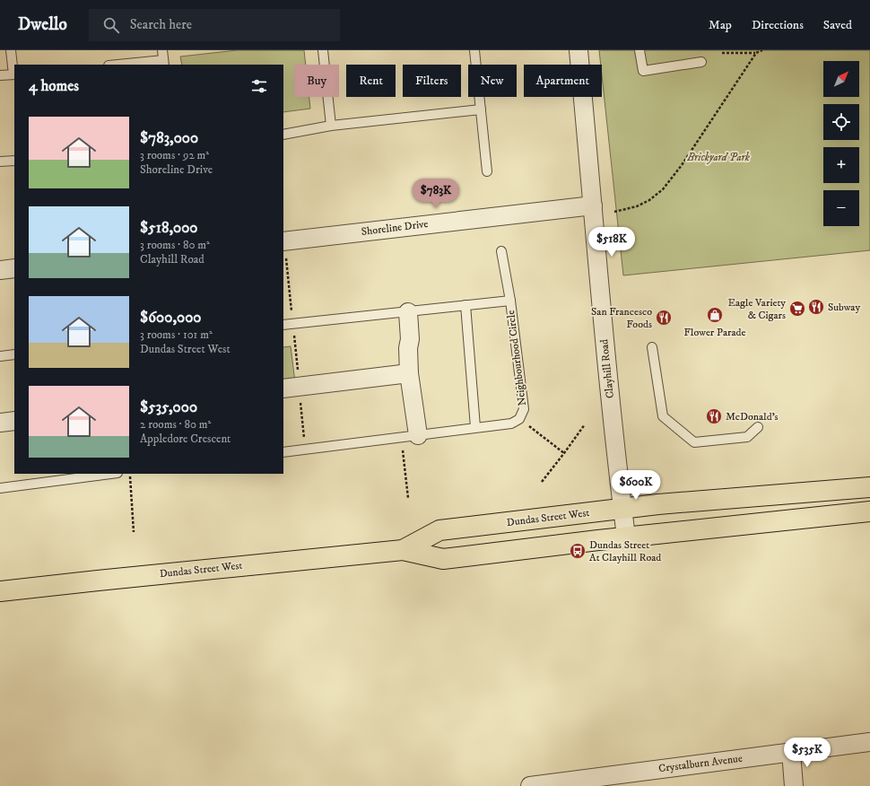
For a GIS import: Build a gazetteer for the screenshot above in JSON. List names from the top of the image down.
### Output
{
  "streets": {
    "main road": ["Dundas Street West"],
    "street": ["Shoreline Drive", "Clayhill Road", "Crystalburn Avenue"],
    "lane": ["Neighbourhood Circle"]
  },
  "crossings": [
    ["Shoreline Drive", "Clayhill Road"],
    ["Clayhill Road", "Dundas Street West"]
  ],
  "parks": ["Brickyard Park"],
  "places": {
    "restaurant": ["Subway", "San Francesco Foods", "McDonald's"],
    "supermarket": ["Eagle Variety & Cigars"],
    "shop": ["Flower Parade"],
    "bus stop": ["Dundas Street At Clayhill Road"]
  },
  "north": "top right",
  "page": {
    "header": "Dwello",
    "search": "Search here",
    "nav": ["Map", "Directions", "Saved"],
    "map_buttons": ["+", "−"],
    "chip": [
      "Buy",
      "Rent",
      "Filters",
      "New",
      "Apartment"
    ],
    "heading": "4 homes",
    "list": [
      {
        "name": "$783,000",
        "note": "3 rooms · 92 m² · Shoreline Drive"
      },
      {
        "name": "$518,000",
        "note": "3 rooms · 80 m² · Clayhill Road"
      },
      {
        "name": "$600,000",
        "note": "3 rooms · 101 m² · Dundas Street West"
      },
      {
        "name": "$535,000",
        "note": "2 rooms · 80 m² · Appledore Crescent"
      }
    ],
    "price": [
      "$783K",
      "$518K",
      "$600K",
      "$535K"
    ]
  }
}
